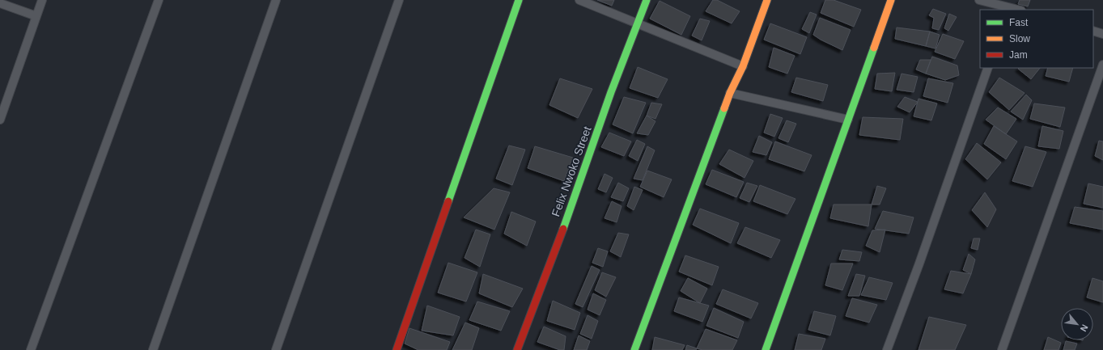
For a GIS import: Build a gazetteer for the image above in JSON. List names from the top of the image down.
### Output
{
  "streets": {
    "street": ["Felix Nwoko Street"]
  },
  "legend": ["Fast", "Slow", "Jam"],
  "north": "bottom right"
}
